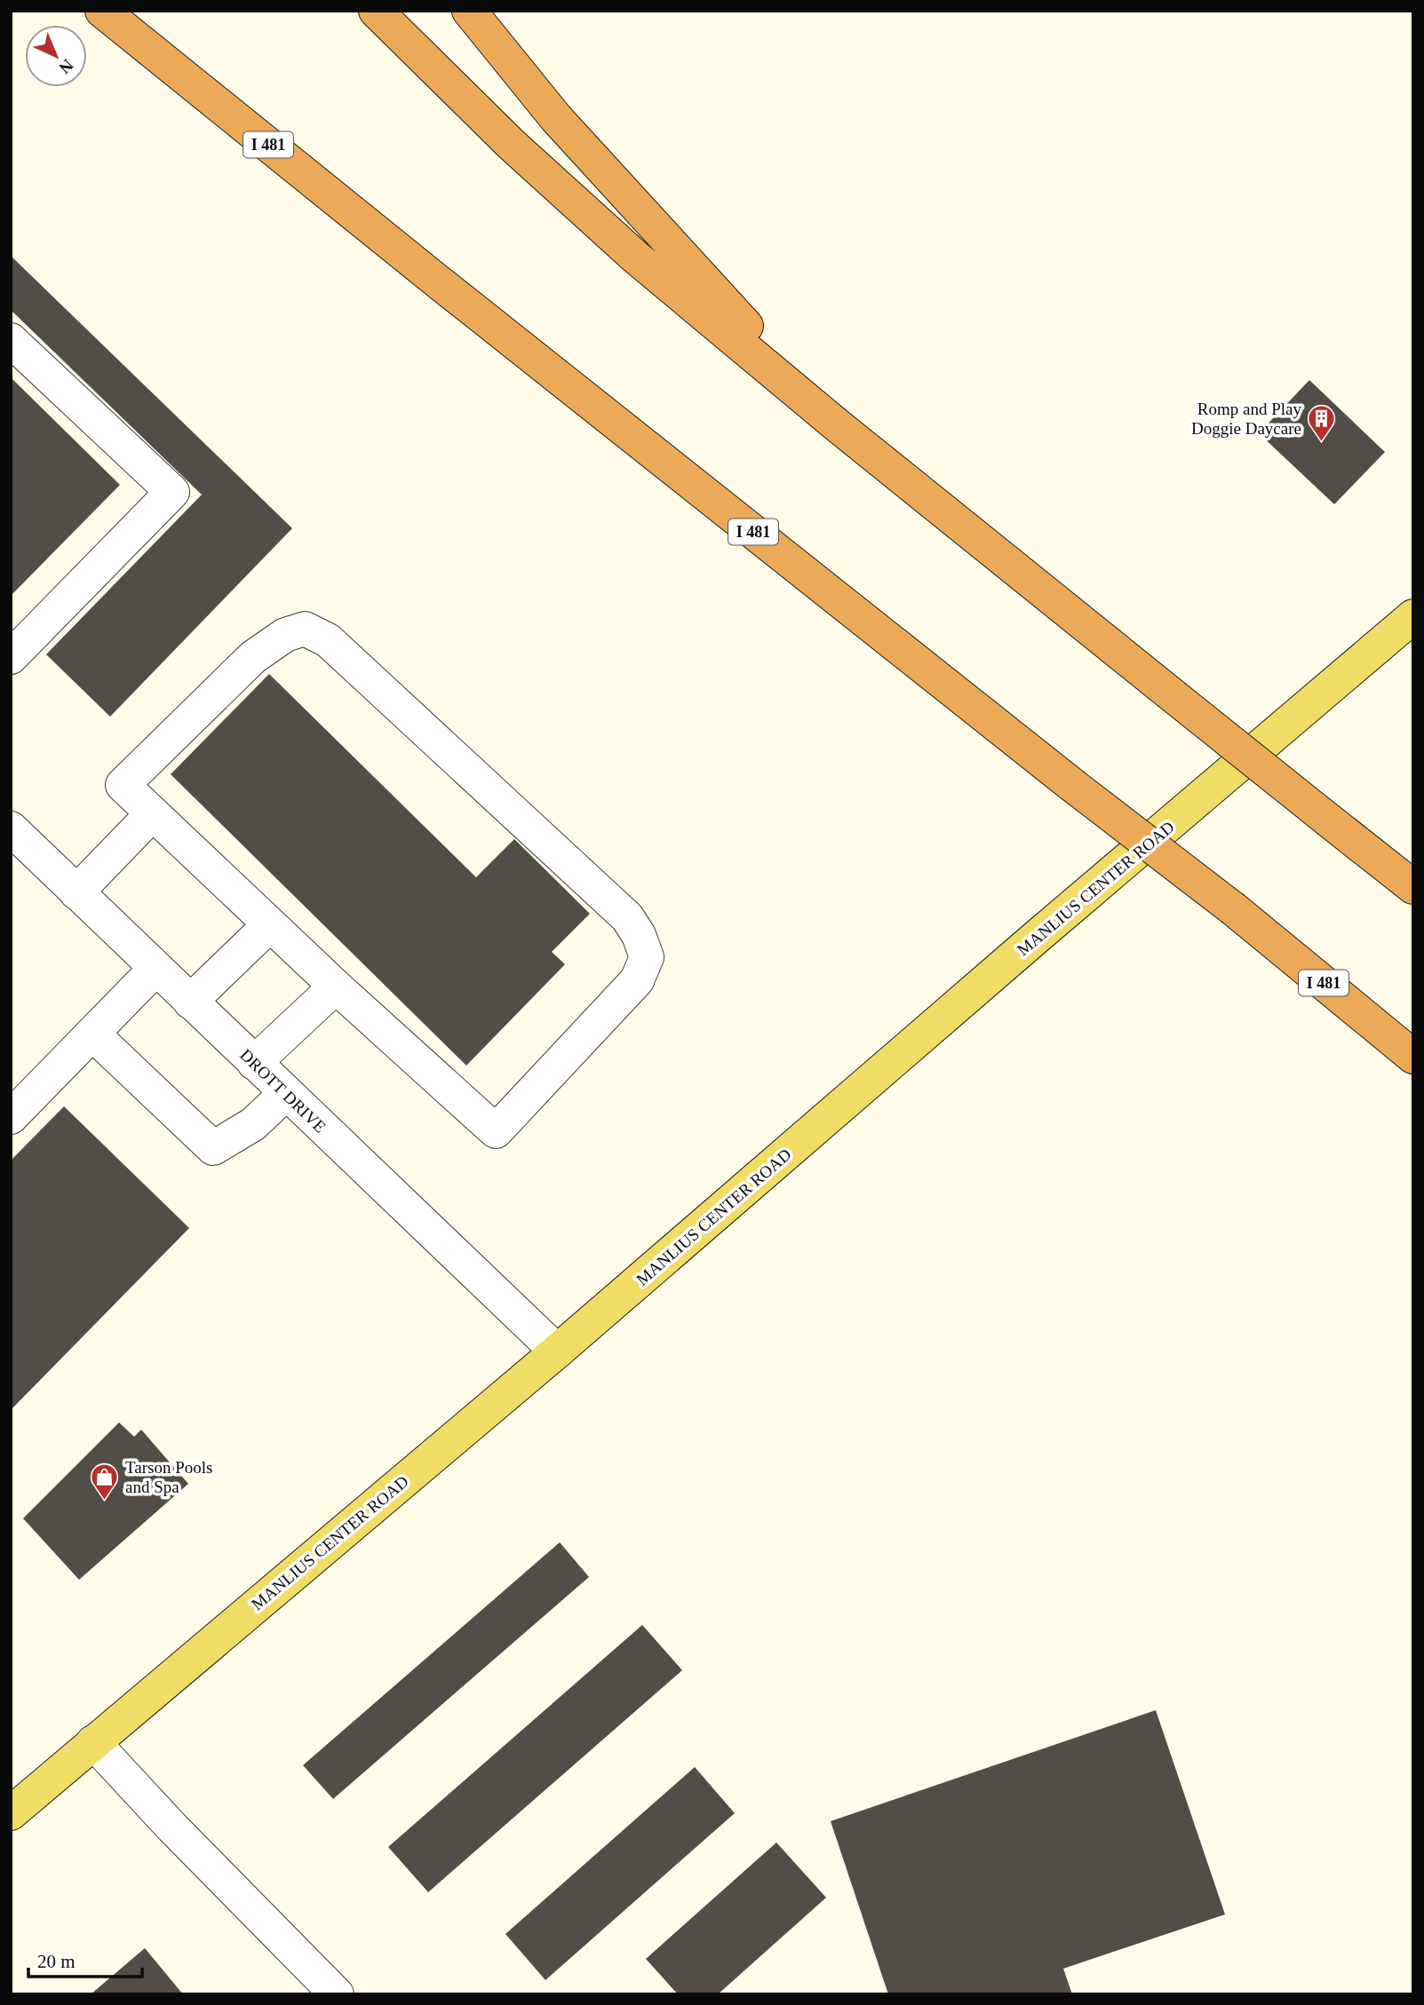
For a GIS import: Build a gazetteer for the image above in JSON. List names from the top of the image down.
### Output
{
  "streets": {
    "highway": ["I 481"],
    "main road": ["MANLIUS CENTER ROAD"],
    "street": ["DROTT DRIVE"]
  },
  "crossings": [
    ["MANLIUS CENTER ROAD", "DROTT DRIVE"]
  ],
  "places": {
    "building": ["Romp and Play Doggie Daycare"],
    "shop": ["Tarson Pools and Spa"]
  },
  "scale_bar": "20 m",
  "north": "bottom right"
}
